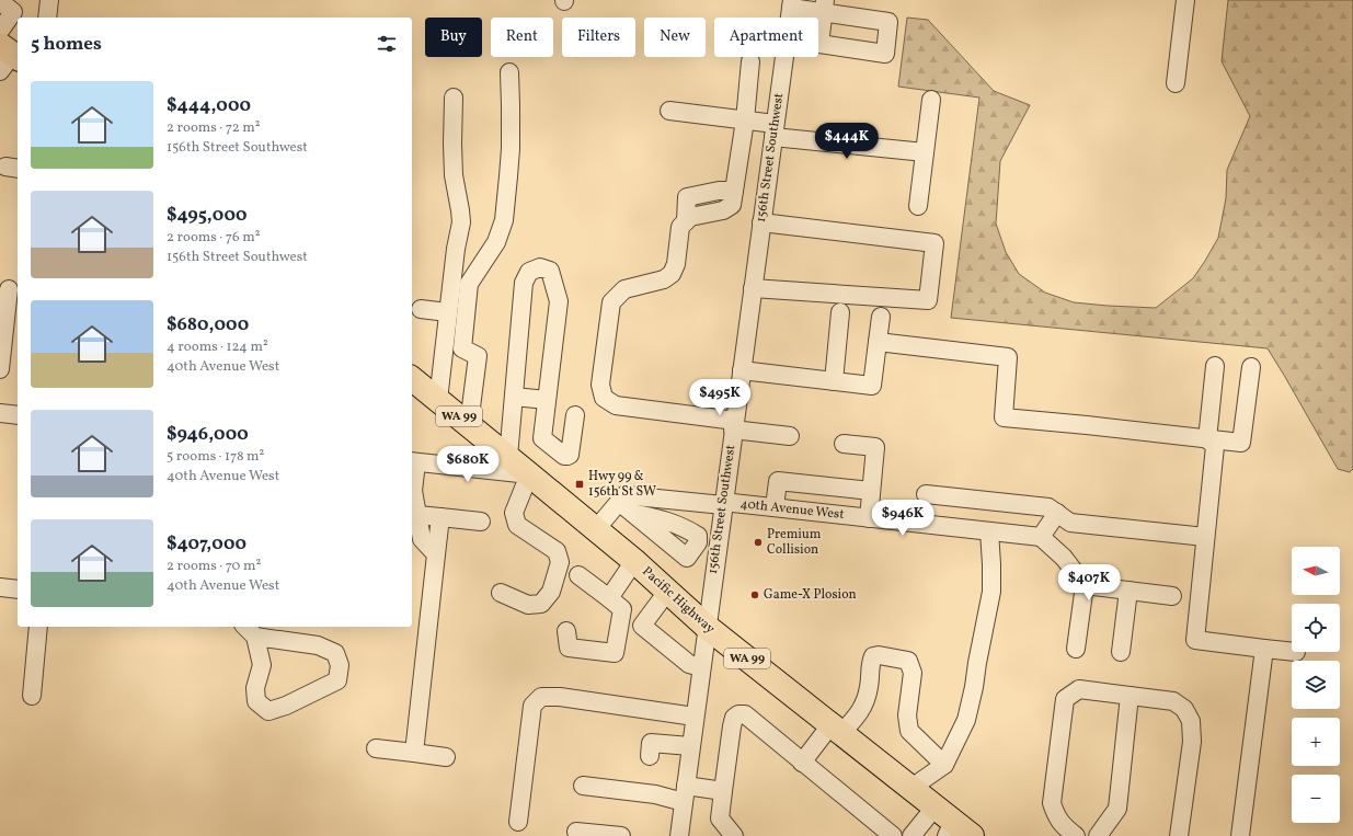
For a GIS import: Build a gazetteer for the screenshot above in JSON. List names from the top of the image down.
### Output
{
  "streets": {
    "highway": ["WA 99", "Pacific Highway"],
    "street": ["156th Street Southwest", "40th Avenue West"]
  },
  "crossings": [
    ["156th Street Southwest", "40th Avenue West"],
    ["156th Street Southwest", "Pacific Highway"],
    ["40th Avenue West", "Pacific Highway"]
  ],
  "places": {
    "transit": ["Hwy 99 & 156th St SW"],
    "other": ["Premium Collision", "Game-X Plosion"]
  },
  "north": "left",
  "page": {
    "chip": [
      "Buy",
      "Rent",
      "Filters",
      "New",
      "Apartment"
    ],
    "heading": "5 homes",
    "list": [
      {
        "name": "$444,000",
        "note": "2 rooms · 72 m² · 156th Street Southwest"
      },
      {
        "name": "$495,000",
        "note": "2 rooms · 76 m² · 156th Street Southwest"
      },
      {
        "name": "$680,000",
        "note": "4 rooms · 124 m² · 40th Avenue West"
      },
      {
        "name": "$946,000",
        "note": "5 rooms · 178 m² · 40th Avenue West"
      },
      {
        "name": "$407,000",
        "note": "2 rooms · 70 m² · 40th Avenue West"
      }
    ],
    "price": [
      "$444K",
      "$495K",
      "$680K",
      "$946K",
      "$407K"
    ],
    "map_buttons": ["+", "−"]
  }
}
